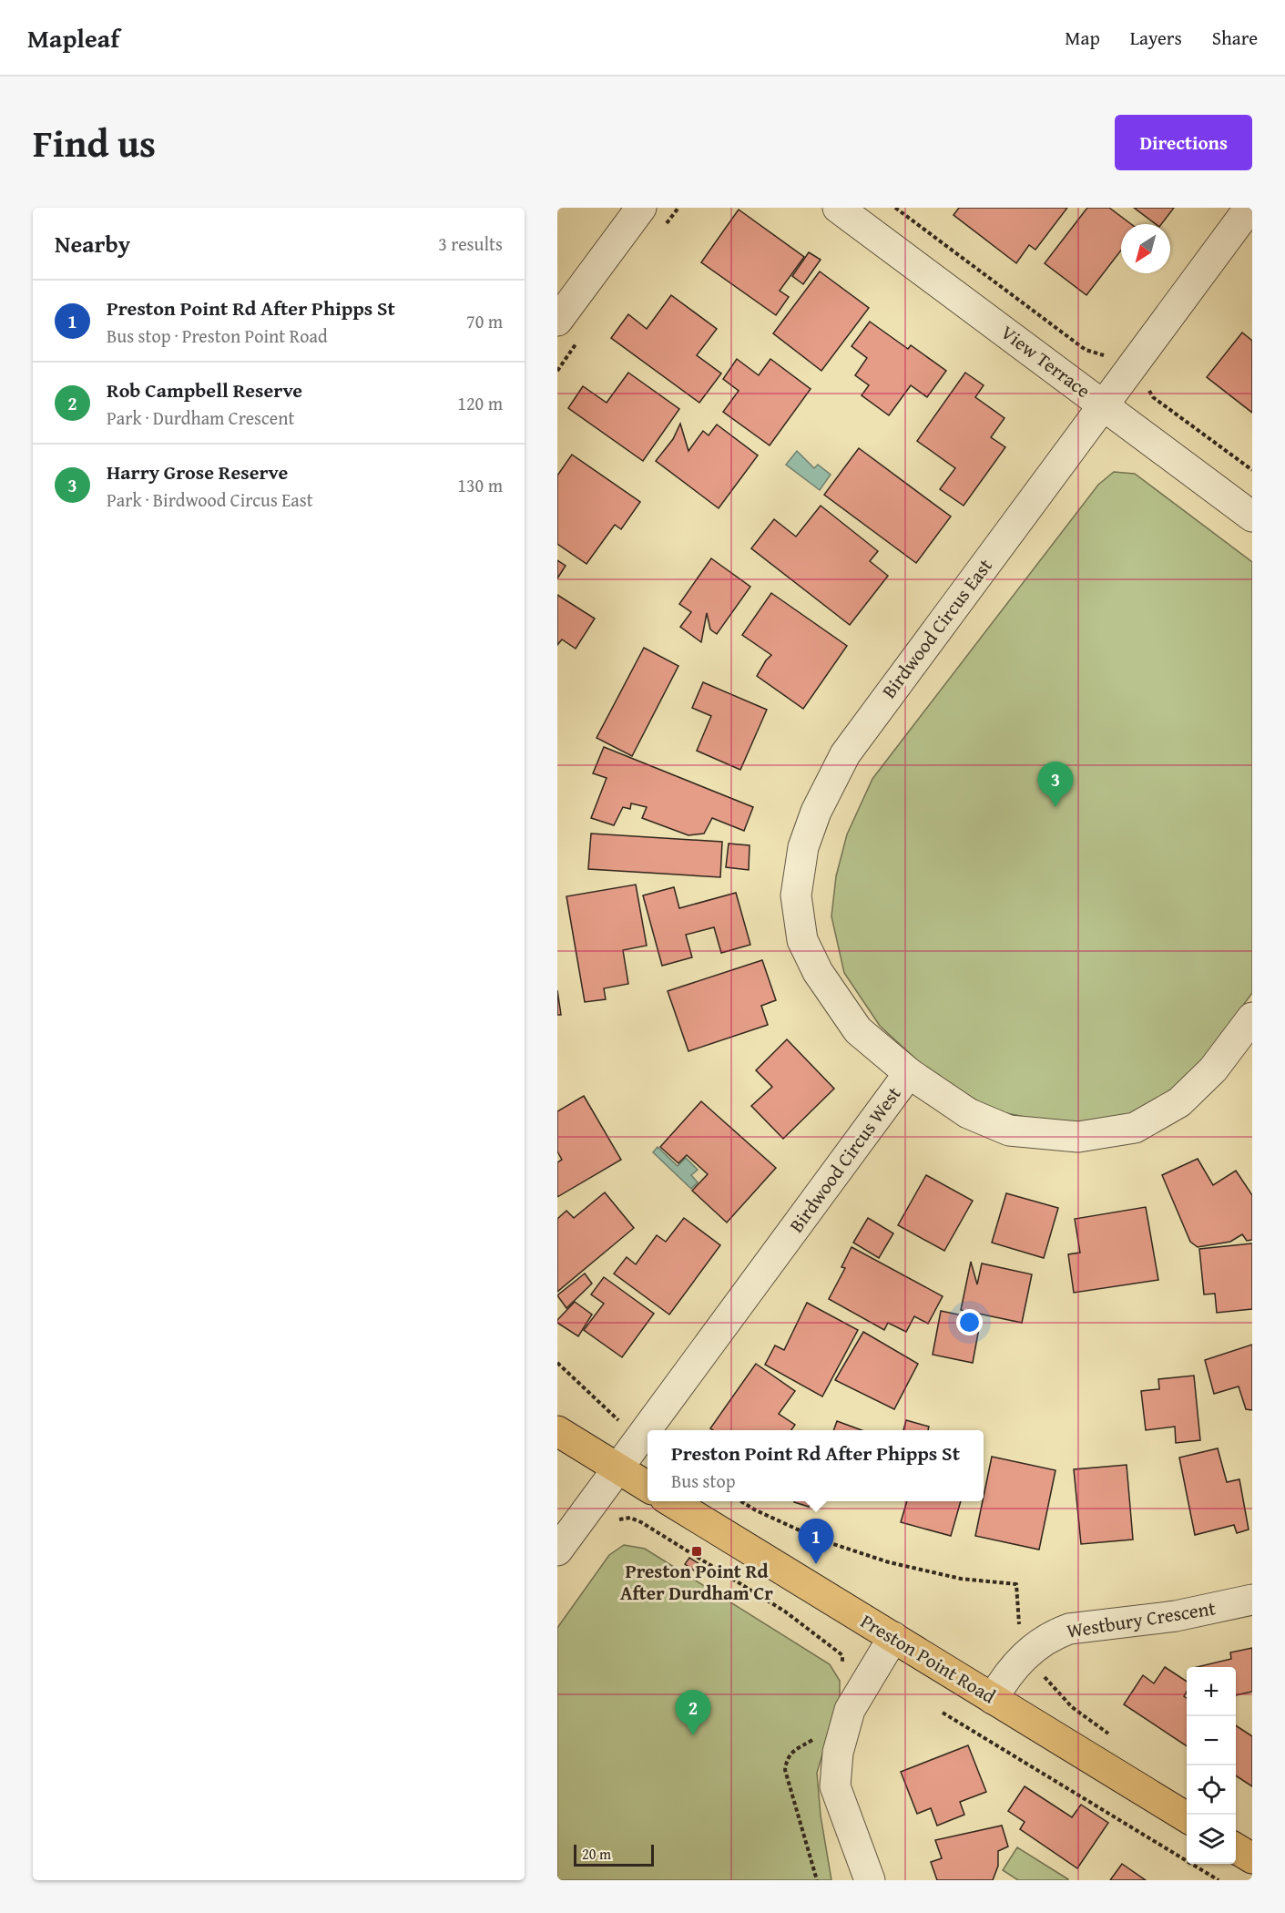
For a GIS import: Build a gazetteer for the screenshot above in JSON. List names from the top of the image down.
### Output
{
  "streets": {
    "main road": ["Preston Point Road"],
    "street": [
      "View Terrace",
      "Birdwood Circus East",
      "Birdwood Circus West",
      "Westbury Crescent"
    ]
  },
  "crossings": [
    ["View Terrace", "Birdwood Circus East"],
    ["Birdwood Circus East", "Birdwood Circus West"],
    ["Westbury Crescent", "Preston Point Road"]
  ],
  "places": {
    "transit": ["Preston Point Rd After Durdham Cr"]
  },
  "scale_bar": "20 m",
  "north": "bottom left",
  "page": {
    "header": "Mapleaf",
    "nav": ["Map", "Layers", "Share"],
    "title": "Find us",
    "buttons": "Directions",
    "heading": ["Nearby", "3 results"],
    "list": [
      {
        "mark": "1",
        "name": "Preston Point Rd After Phipps St",
        "note": "Bus stop · Preston Point Road",
        "value": "70 m"
      },
      {
        "mark": "2",
        "name": "Rob Campbell Reserve",
        "note": "Park · Durdham Crescent",
        "value": "120 m"
      },
      {
        "mark": "3",
        "name": "Harry Grose Reserve",
        "note": "Park · Birdwood Circus East",
        "value": "130 m"
      }
    ],
    "pins": ["3", "1", "2"],
    "popup": ["Preston Point Rd After Phipps St", "Bus stop"],
    "map_buttons": ["+", "−"],
    "scale": "20 m"
  }
}
